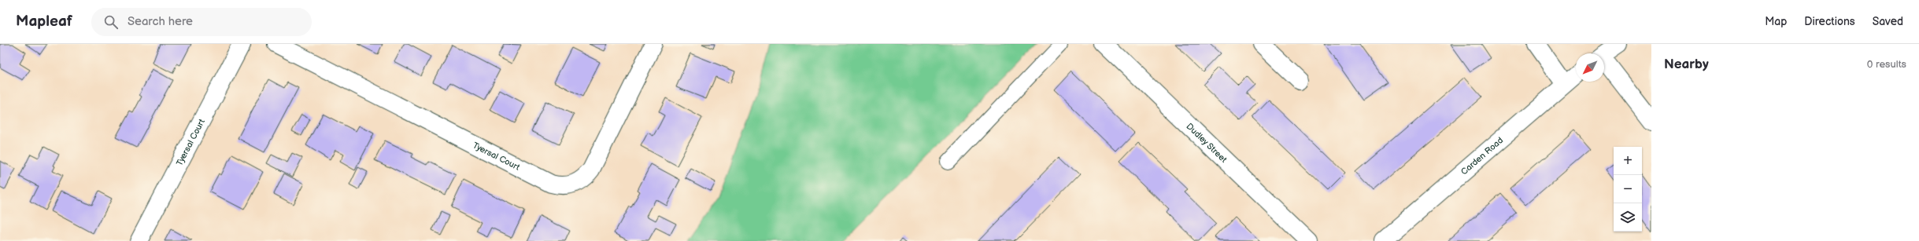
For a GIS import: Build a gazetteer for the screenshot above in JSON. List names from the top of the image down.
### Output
{
  "streets": {
    "street": ["Tyersal Court", "Dudley Street", "Carden Road"]
  },
  "north": "bottom left",
  "page": {
    "header": "Mapleaf",
    "search": "Search here",
    "nav": ["Map", "Directions", "Saved"],
    "heading": ["Nearby", "0 results"],
    "map_buttons": ["+", "−"]
  }
}
